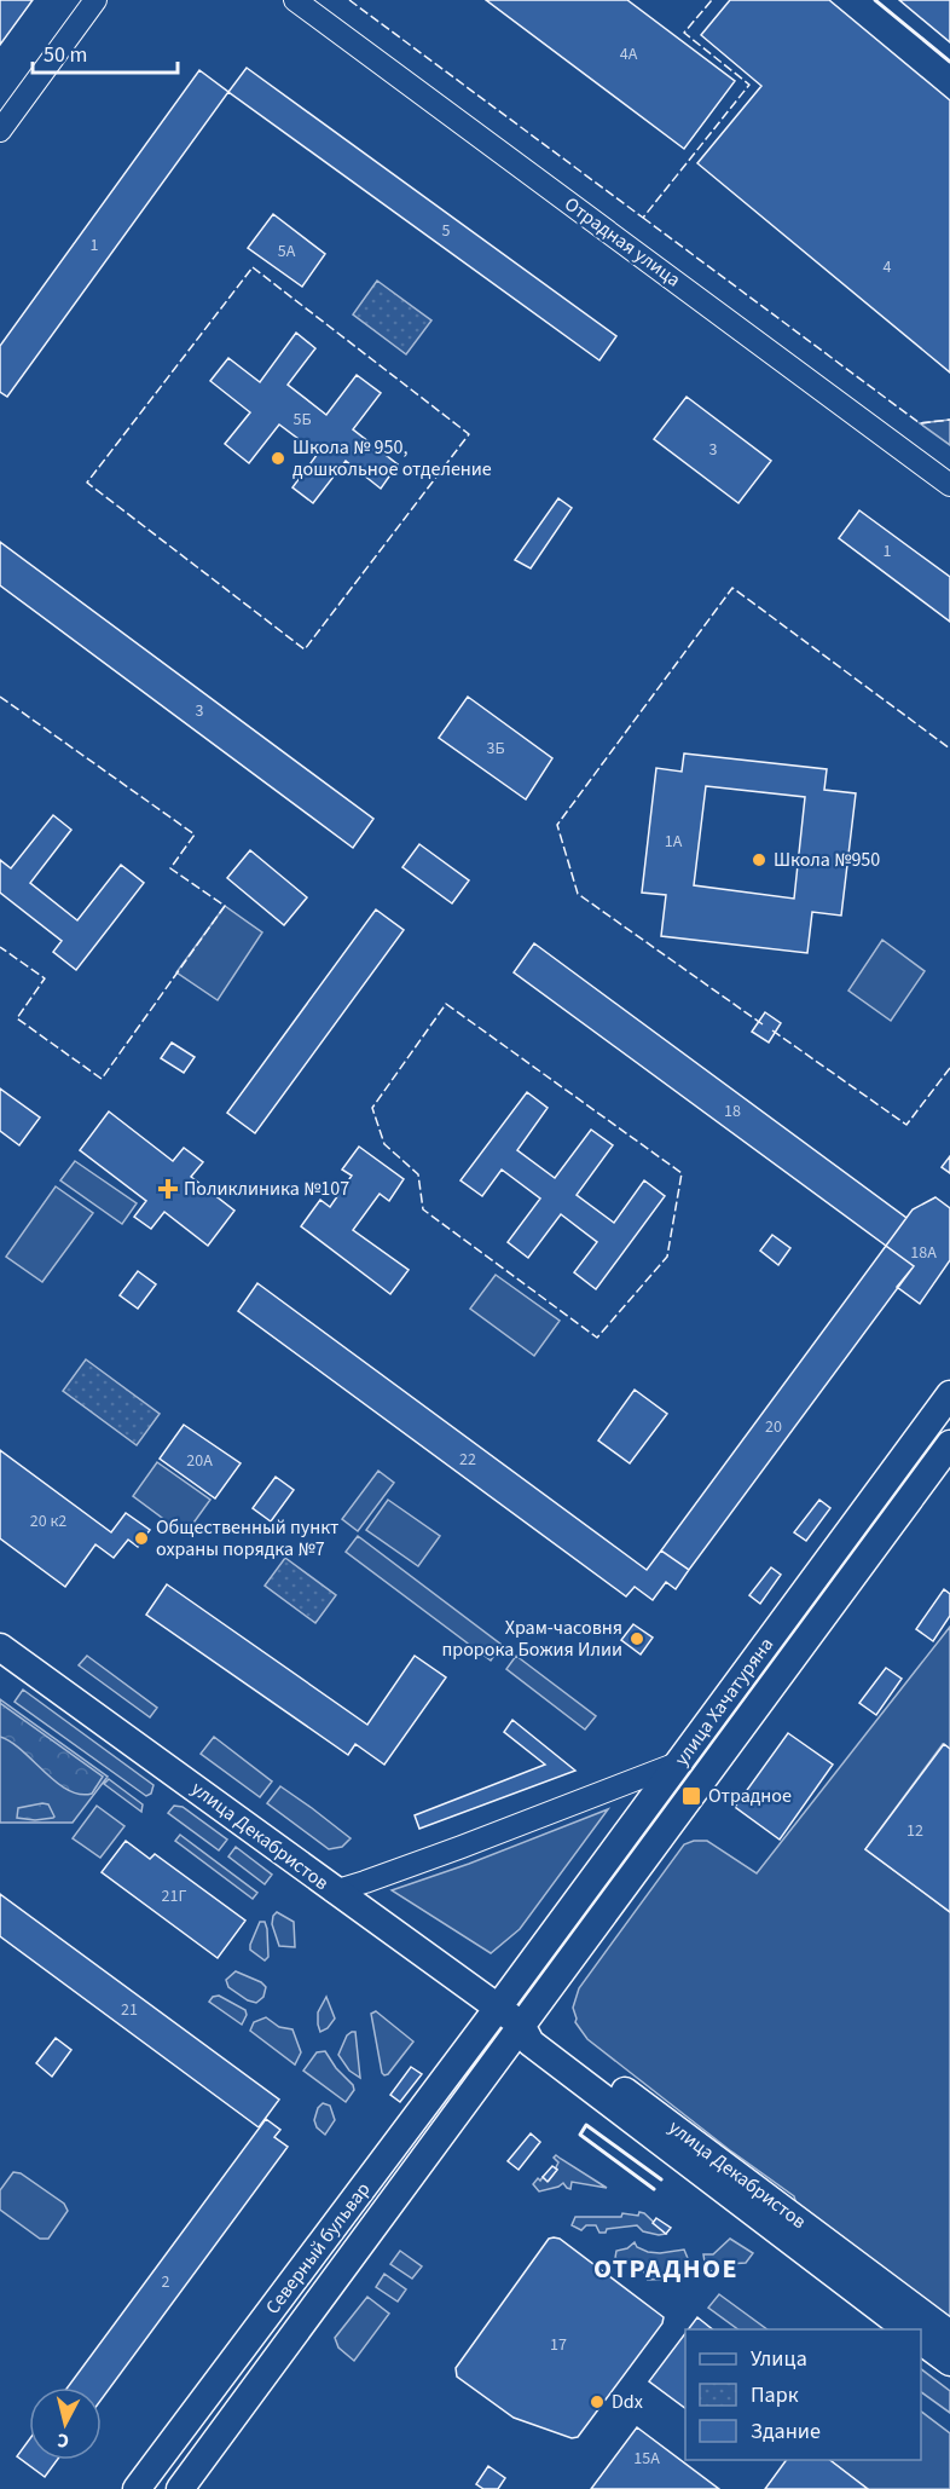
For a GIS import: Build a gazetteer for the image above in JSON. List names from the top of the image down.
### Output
{
  "streets": {
    "main road": ["улица Хачатуряна", "улица Декабристов", "Северный бульвар"],
    "street": ["Отрадная улица"]
  },
  "crossings": [
    ["улица Хачатуряна", "улица Декабристов"],
    ["улица Хачатуряна", "Северный бульвар"],
    ["улица Декабристов", "Северный бульвар"]
  ],
  "districts": ["ОТРАДНОЕ"],
  "places": {
    "other": [
      "Школа № 950, дошкольное отделение",
      "Школа №950",
      "Общественный пункт охраны порядка №7",
      "Храм-часовня пророка Божия Илии",
      "Ddx"
    ],
    "health": ["Поликлиника №107"],
    "transit": ["Отрадное"]
  },
  "house_numbers": [
    "4А",
    "5",
    "1",
    "5А",
    "4",
    "5Б",
    "3",
    "1",
    "3",
    "3Б",
    "1А",
    "18",
    "18А",
    "20",
    "22",
    "20А",
    "20 к2",
    "12",
    "21Г",
    "21",
    "2",
    "17",
    "15А"
  ],
  "legend": ["Улица", "Парк", "Здание"],
  "scale_bar": "50 m",
  "north": "bottom"
}
